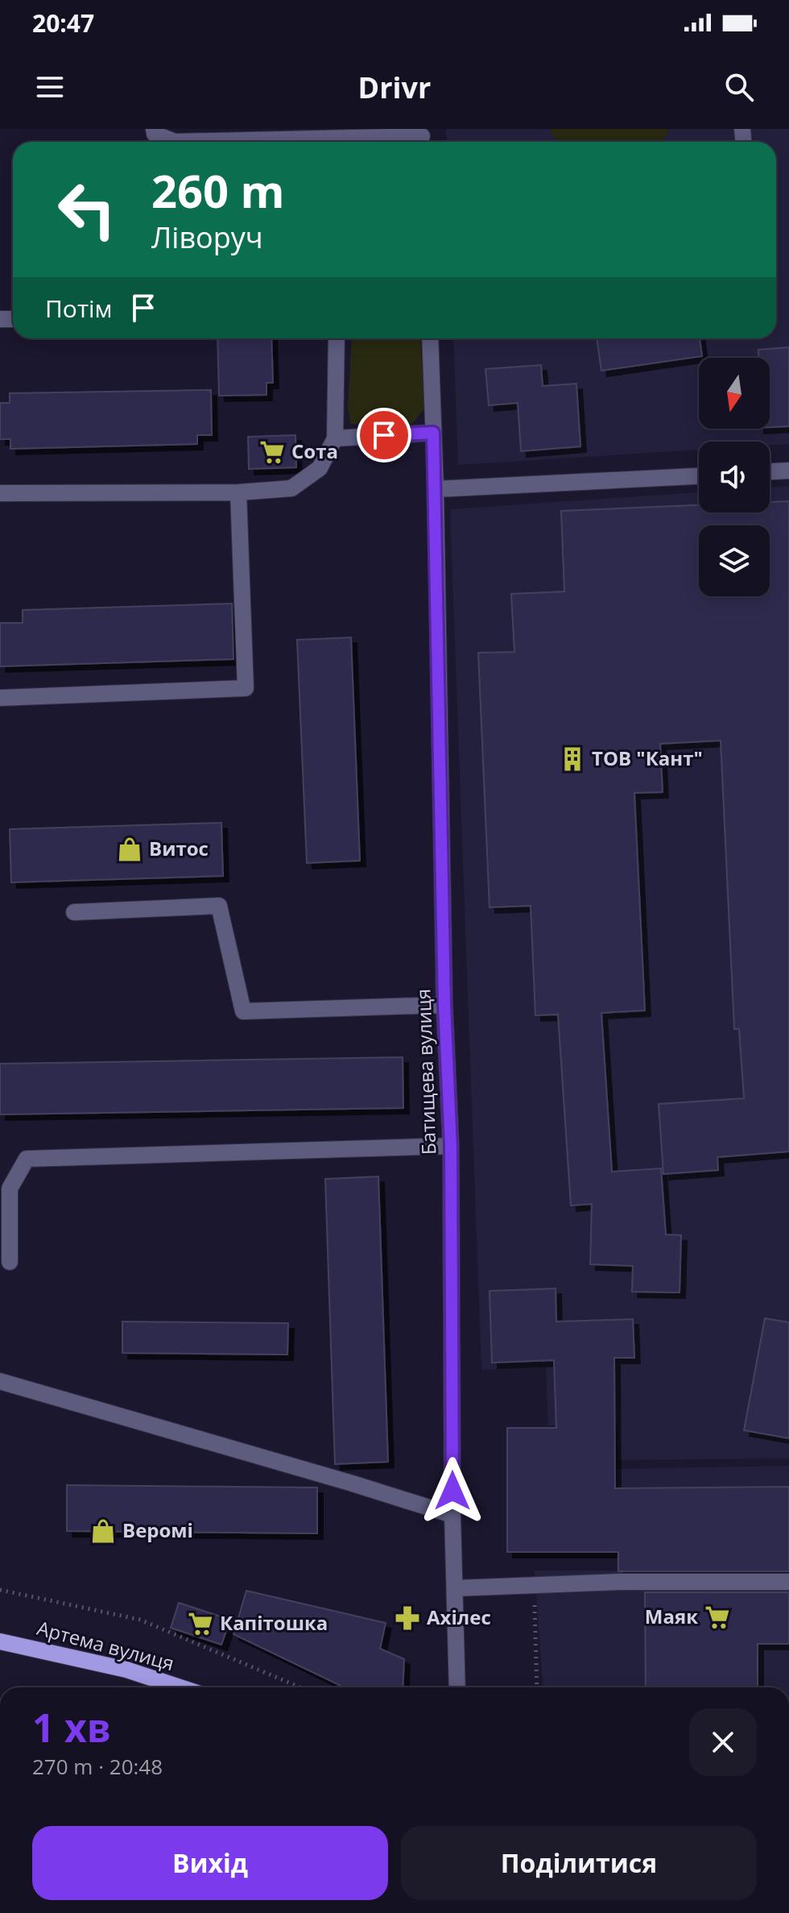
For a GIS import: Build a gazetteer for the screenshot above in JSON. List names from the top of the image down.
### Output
{
  "streets": {
    "main road": ["Артема вулиця"],
    "street": ["Батищева вулиця"]
  },
  "places": {
    "supermarket": ["Сота", "Маяк", "Капітошка"],
    "building": ["ТОВ \"Кант\""],
    "shop": ["Витос", "Веромі"],
    "pharmacy": ["Ахілес"]
  },
  "north": "bottom",
  "page": {
    "status": "20:47",
    "header": "Drivr",
    "turn": ["260 m", "Ліворуч"],
    "then": "Потім",
    "heading": ["1 хв", "270 m · 20:48"],
    "buttons": ["Вихід", "Поділитися"]
  }
}
